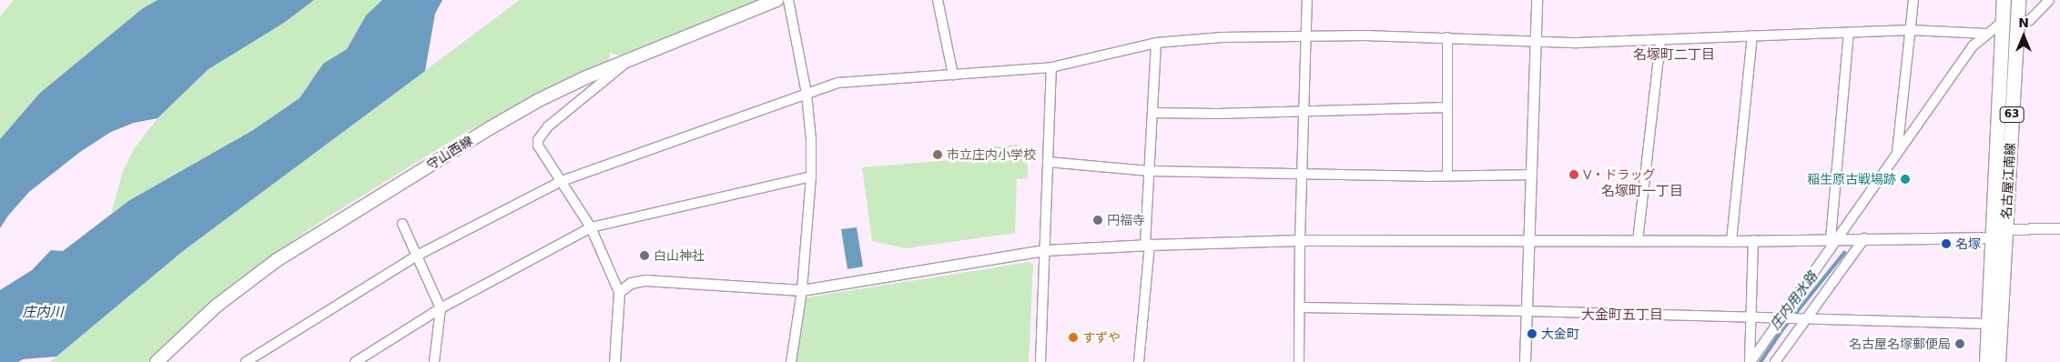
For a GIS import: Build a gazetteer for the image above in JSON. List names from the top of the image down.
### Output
{
  "streets": {
    "main road": ["63", "守山西線", "名古屋江南線"]
  },
  "districts": ["名塚町二丁目", "名塚町一丁目", "大金町五丁目"],
  "water": ["庄内用水路", "庄内川"],
  "places": [
    "市立庄内小学校",
    "V・ドラッグ",
    "稲生原古戦場跡",
    "円福寺",
    "名塚",
    "白山神社",
    "大金町",
    "すずや",
    "名古屋名塚郵便局"
  ],
  "north": "top"
}
